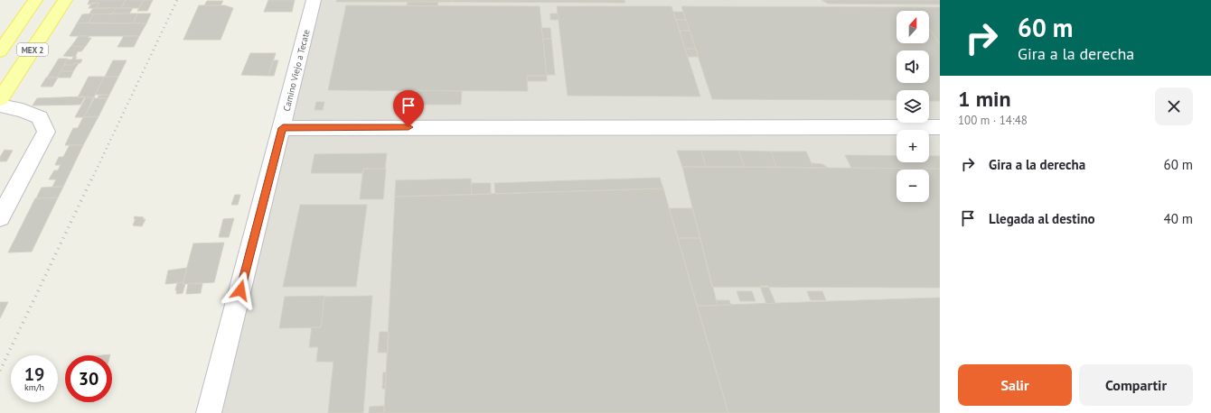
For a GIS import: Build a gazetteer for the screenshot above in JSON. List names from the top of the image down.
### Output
{
  "streets": {
    "main road": ["MEX 2"],
    "street": ["Camino Viejo a Tecate"]
  },
  "north": "top",
  "page": {
    "turn": ["60 m", "Gira a la derecha"],
    "map_buttons": ["+", "−"],
    "heading": ["1 min", "100 m · 14:48"],
    "list": [
      {
        "name": "Gira a la derecha",
        "value": "60 m"
      },
      {
        "name": "Llegada al destino",
        "value": "40 m"
      }
    ],
    "speed": "19 km/h",
    "limit": "30",
    "buttons": ["Salir", "Compartir"]
  }
}
